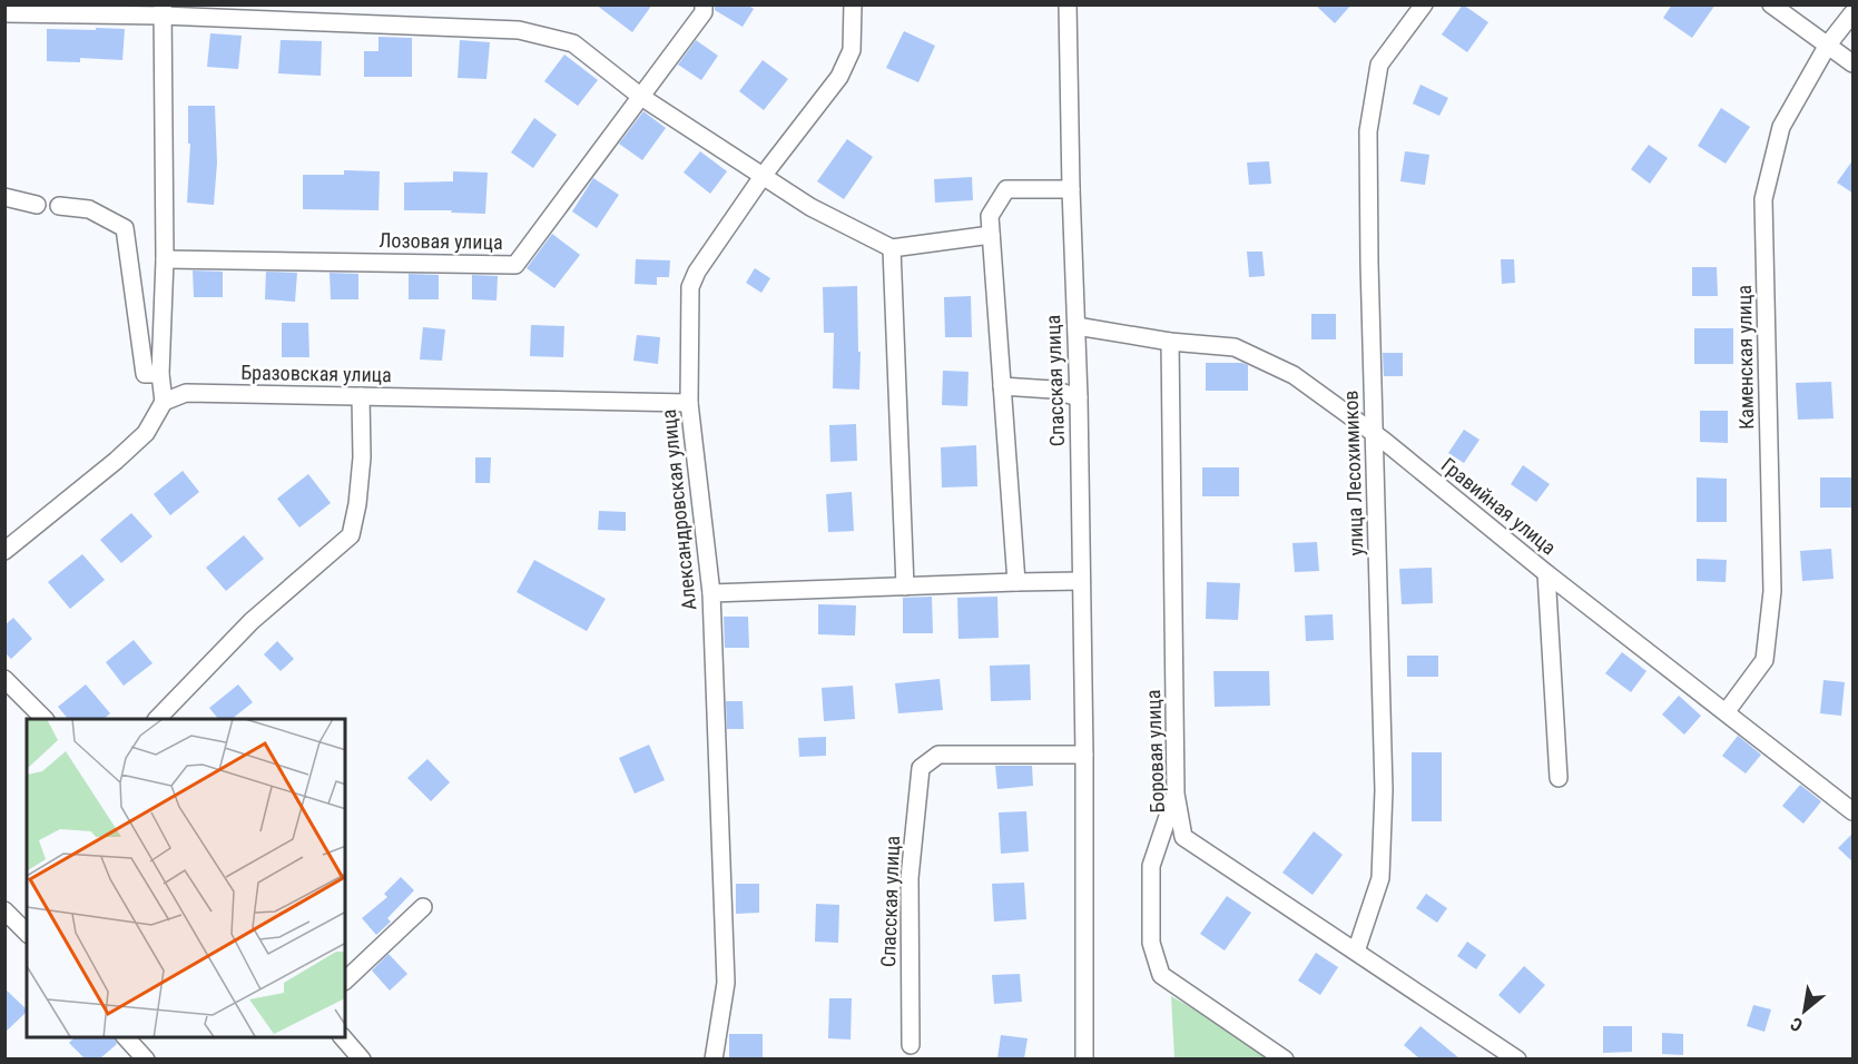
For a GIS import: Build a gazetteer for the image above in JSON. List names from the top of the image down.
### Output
{
  "streets": {
    "street": [
      "Лозовая улица",
      "Каменская улица",
      "Бразовская улица",
      "Спасская улица",
      "улица Лесохимиков",
      "Гравийная улица",
      "Александровская улица",
      "Боровая улица"
    ]
  },
  "crossings": [
    ["Каменская улица", "Гравийная улица"],
    ["Бразовская улица", "Александровская улица"],
    ["Спасская улица", "Гравийная улица"],
    ["улица Лесохимиков", "Гравийная улица"],
    ["улица Лесохимиков", "Боровая улица"],
    ["Гравийная улица", "Боровая улица"]
  ],
  "north": "bottom left"
}
